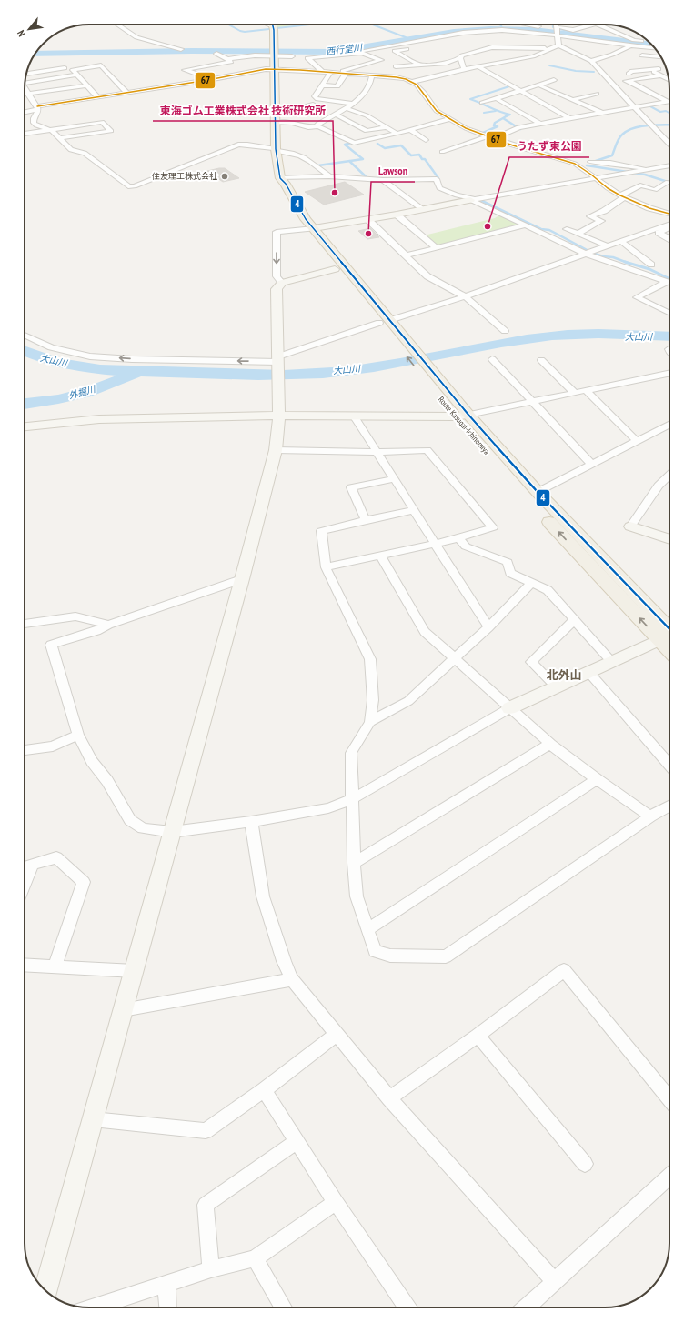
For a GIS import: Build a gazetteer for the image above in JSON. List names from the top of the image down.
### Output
{
  "streets": {
    "main road": ["Route Kasugai-Ichinomiya"]
  },
  "districts": ["北外山"],
  "water": ["西行堂川", "大山川", "外掘川"],
  "places": [
    "住友理工株式会社",
    "東海ゴム工業株式会社 技術研究所",
    "うたず東公園",
    "Lawson"
  ],
  "lines": ["transit line 4", "transit line 67"],
  "north": "bottom left"
}
